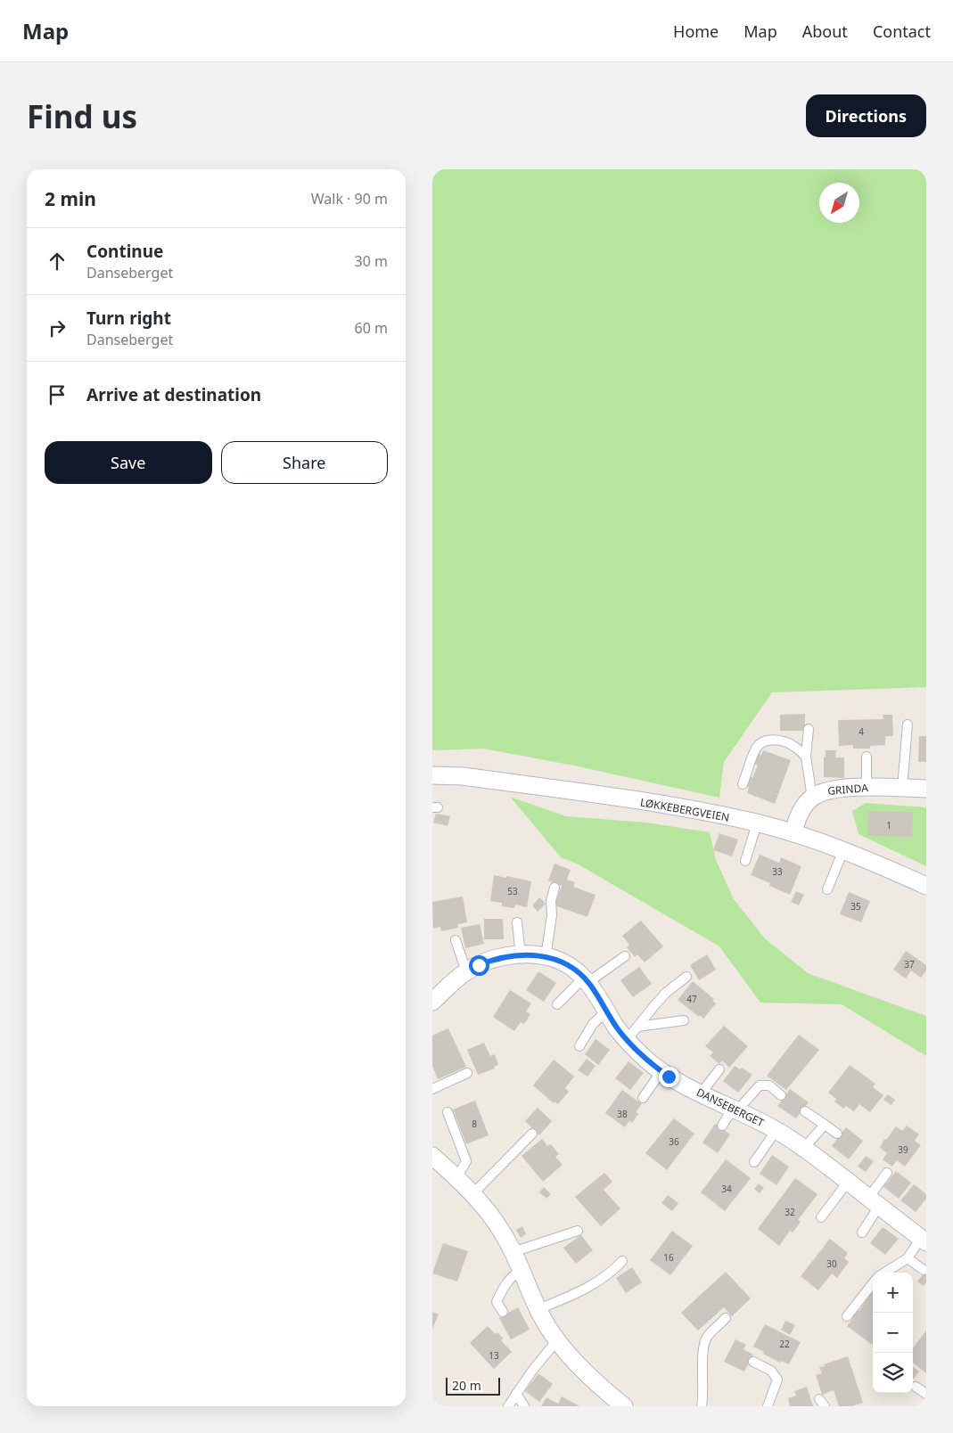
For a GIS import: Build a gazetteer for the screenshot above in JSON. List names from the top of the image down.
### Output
{
  "streets": {
    "street": ["GRINDA", "LØKKEBERGVEIEN", "DANSEBERGET"]
  },
  "crossings": [
    ["GRINDA", "LØKKEBERGVEIEN"]
  ],
  "house_numbers": [
    "4",
    "1",
    "33",
    "53",
    "35",
    "37",
    "47",
    "38",
    "8",
    "36",
    "39",
    "34",
    "32",
    "16",
    "30",
    "22",
    "13"
  ],
  "scale_bar": "20 m",
  "north": "bottom left",
  "page": {
    "header": "Map",
    "nav": [
      "Home",
      "Map",
      "About",
      "Contact"
    ],
    "buttons": [
      "Directions",
      ["Save", "Share"]
    ],
    "title": "Find us",
    "heading": ["2 min", "Walk · 90 m"],
    "list": [
      ["Continue", "Danseberget", "30 m"],
      ["Turn right", "Danseberget", "60 m"],
      "Arrive at destination"
    ],
    "map_buttons": ["+", "−"],
    "scale": "20 m"
  }
}
